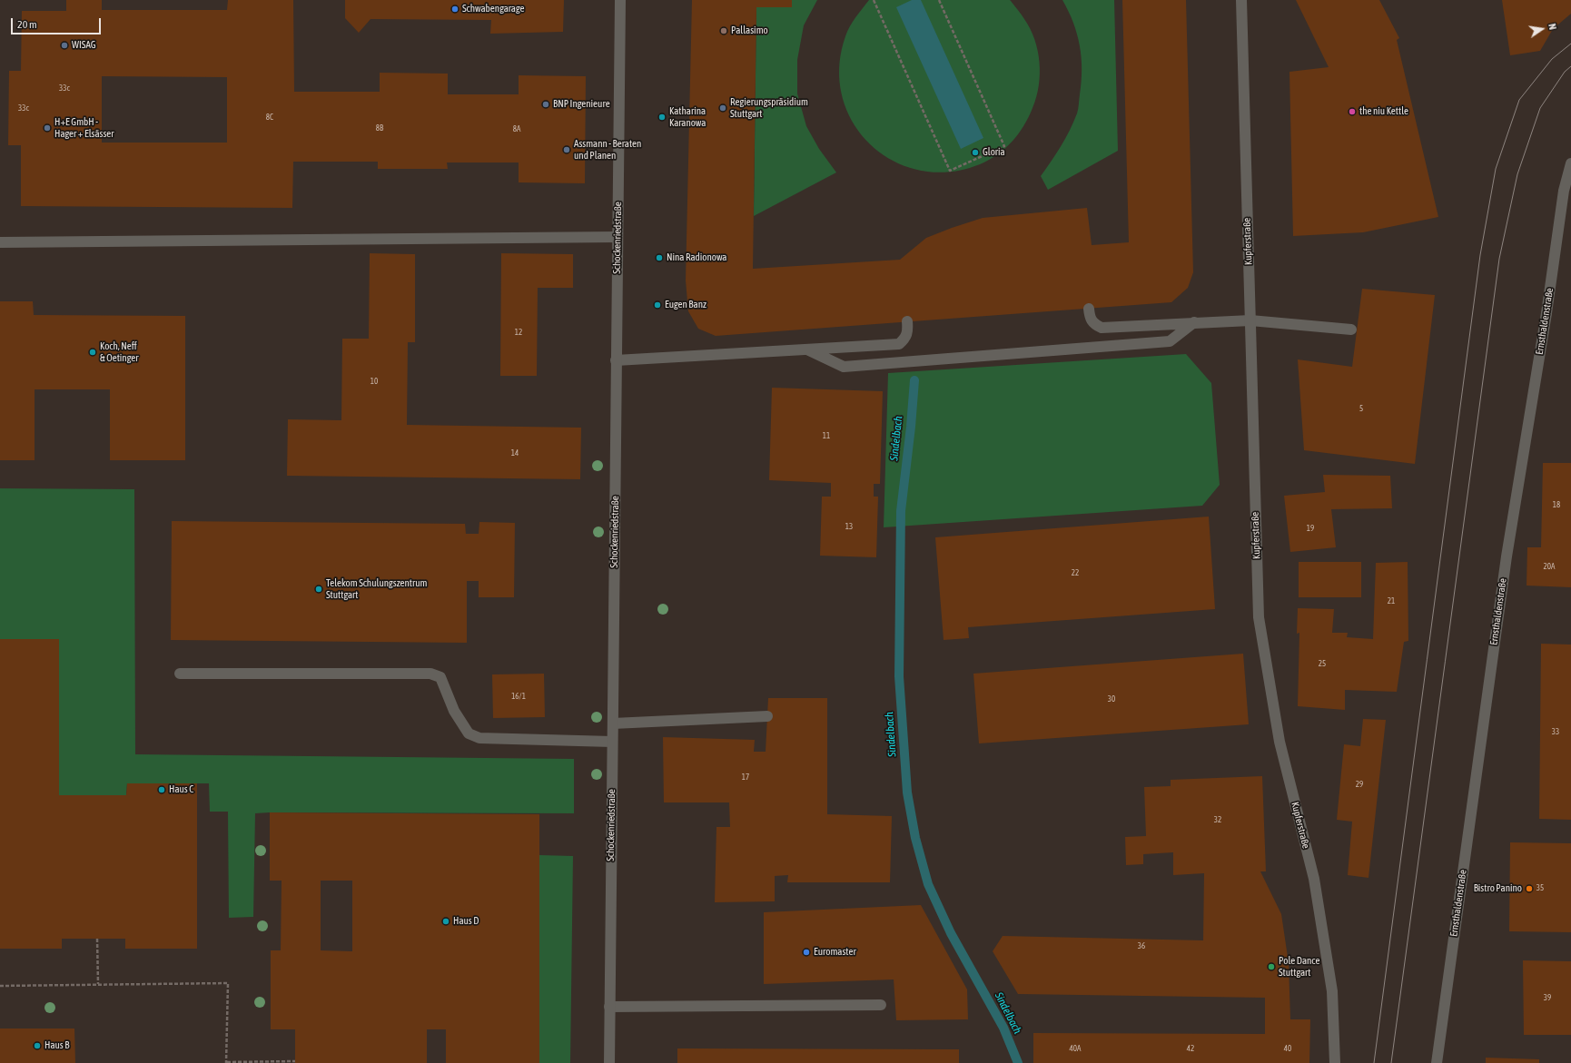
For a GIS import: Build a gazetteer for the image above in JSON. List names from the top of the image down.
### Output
{
  "streets": {
    "street": ["Schockenriedstraße", "Kupferstraße", "Ernsthaldenstraße"]
  },
  "water": ["Sindelbach"],
  "places": [
    "Schwabengarage",
    "Pallasimo",
    "WISAG",
    "BNP Ingenieure",
    "Regierungspräsidium Stuttgart",
    "the niu Kettle",
    "Katharina Karanowa",
    "H+E GmbH - Hager + Elsässer",
    "Assmann - Beraten und Planen",
    "Gloria",
    "Nina Radionowa",
    "Eugen Banz",
    "Koch, Neff & Oetinger",
    "Telekom Schulungszentrum Stuttgart",
    "Haus C",
    "Bistro Panino",
    "Haus D",
    "Euromaster",
    "Pole Dance Stuttgart",
    "Haus B"
  ],
  "house_numbers": [
    "33c",
    "33c",
    "8C",
    "8B",
    "8A",
    "12",
    "10",
    "5",
    "11",
    "14",
    "18",
    "13",
    "19",
    "20A",
    "22",
    "21",
    "25",
    "16/1",
    "30",
    "33",
    "17",
    "29",
    "32",
    "35",
    "36",
    "39",
    "40A",
    "42",
    "40"
  ],
  "scale_bar": "20 m",
  "north": "right"
}
